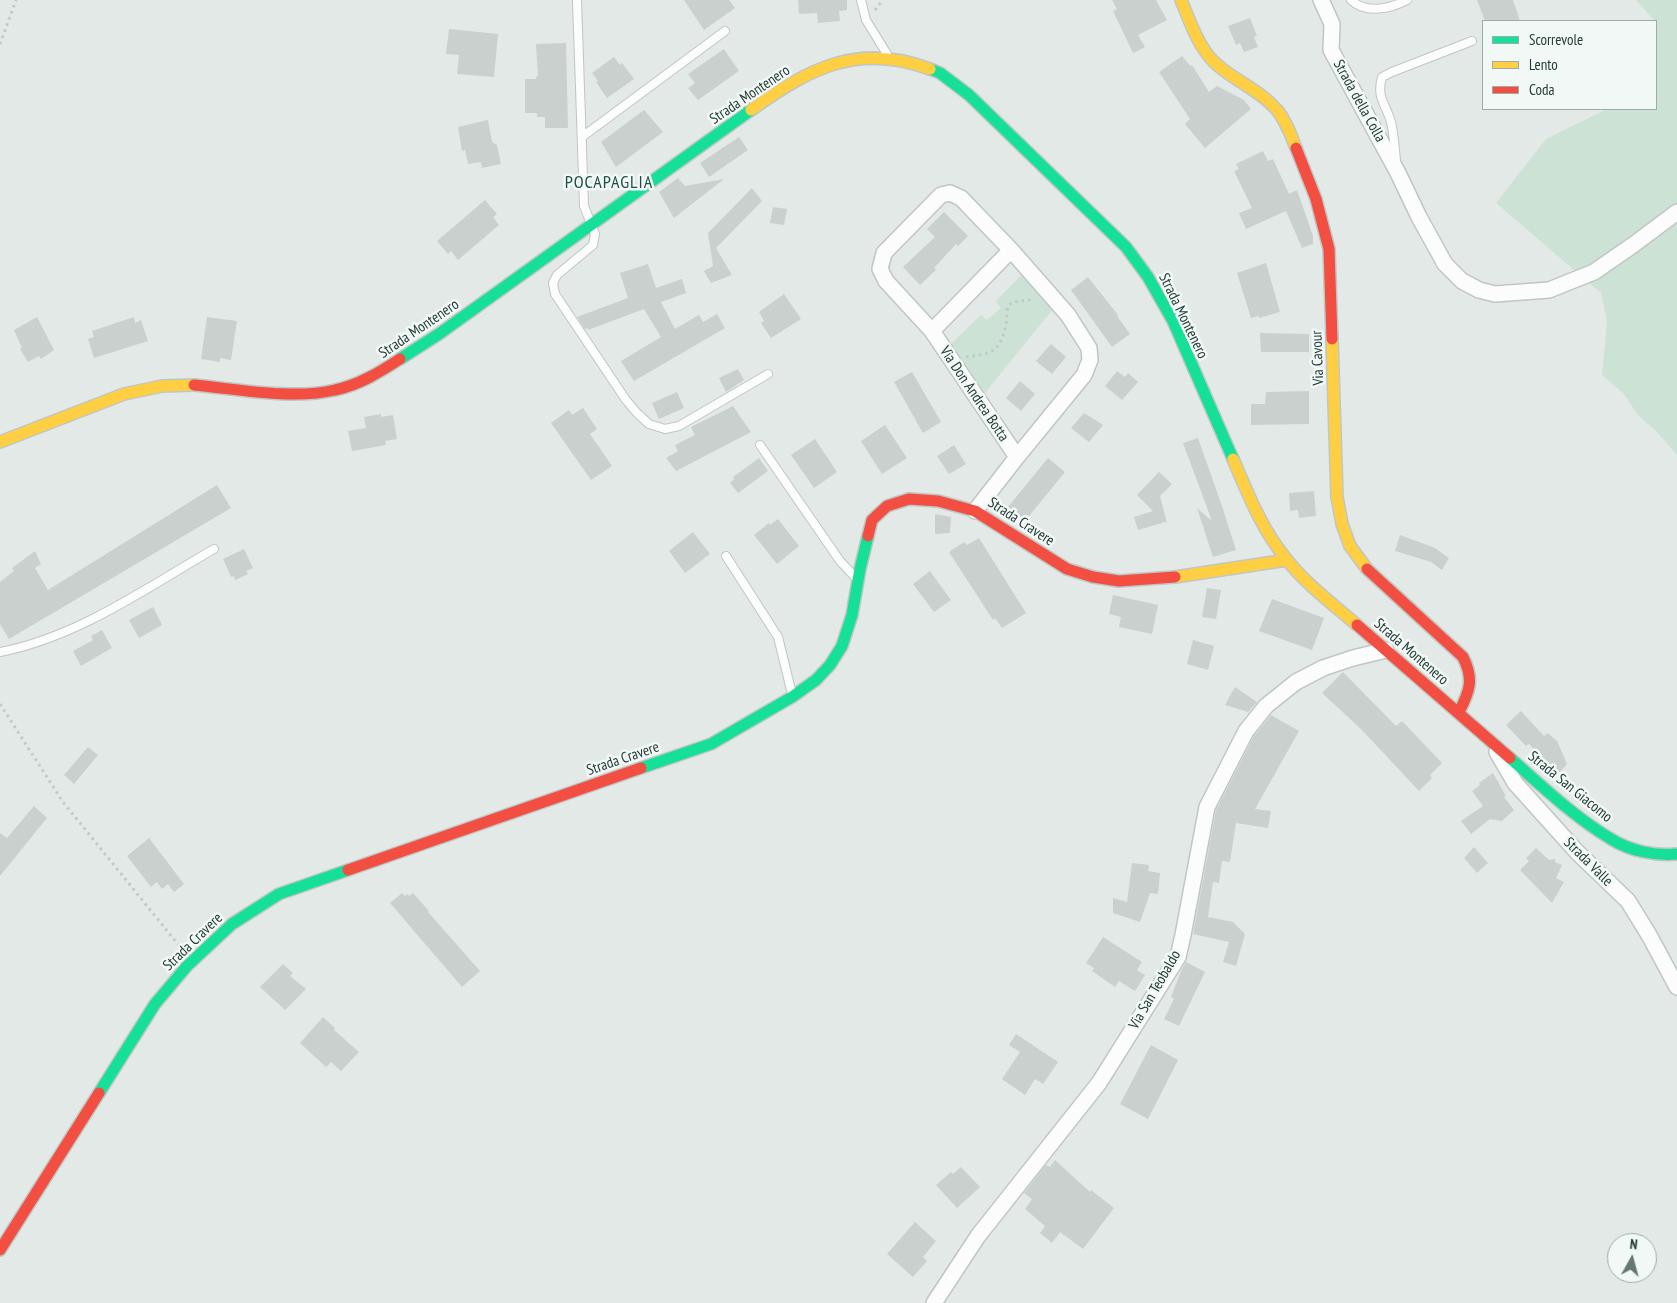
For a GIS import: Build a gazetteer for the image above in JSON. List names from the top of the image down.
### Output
{
  "streets": {
    "street": [
      "Strada Montenero",
      "Strada della Colla",
      "Via Cavour",
      "Via Don Andrea Botta",
      "Strada Cravere",
      "Strada San Giacomo",
      "Strada Valle",
      "Via San Teobaldo"
    ]
  },
  "crossings": [
    ["Strada Montenero", "Via Cavour"],
    ["Strada Montenero", "Strada Cravere"],
    ["Strada Montenero", "Strada San Giacomo"],
    ["Strada Montenero", "Via San Teobaldo"],
    ["Via Cavour", "Strada San Giacomo"],
    ["Via Don Andrea Botta", "Strada Cravere"],
    ["Strada San Giacomo", "Strada Valle"]
  ],
  "districts": ["POCAPAGLIA"],
  "legend": ["Scorrevole", "Lento", "Coda"],
  "north": "top"
}
